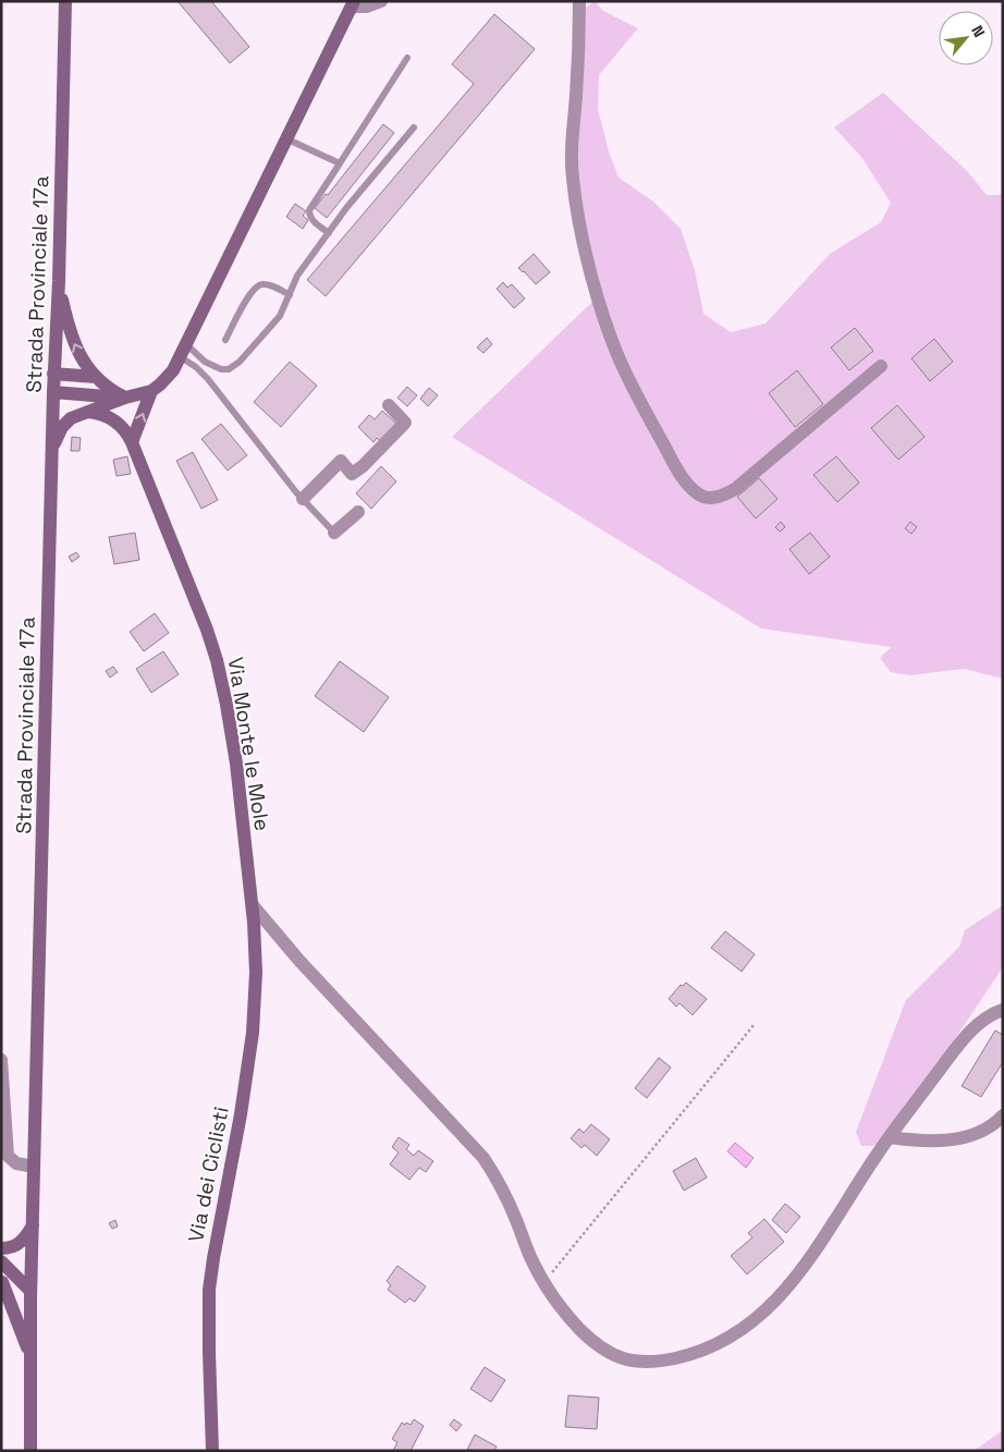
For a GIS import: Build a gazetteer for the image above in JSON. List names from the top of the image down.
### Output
{
  "streets": {
    "street": ["Strada Provinciale 17a", "Via Monte le Mole", "Via dei Ciclisti"]
  },
  "crossings": [
    ["Via Monte le Mole", "Via dei Ciclisti"]
  ],
  "north": "top right"
}
